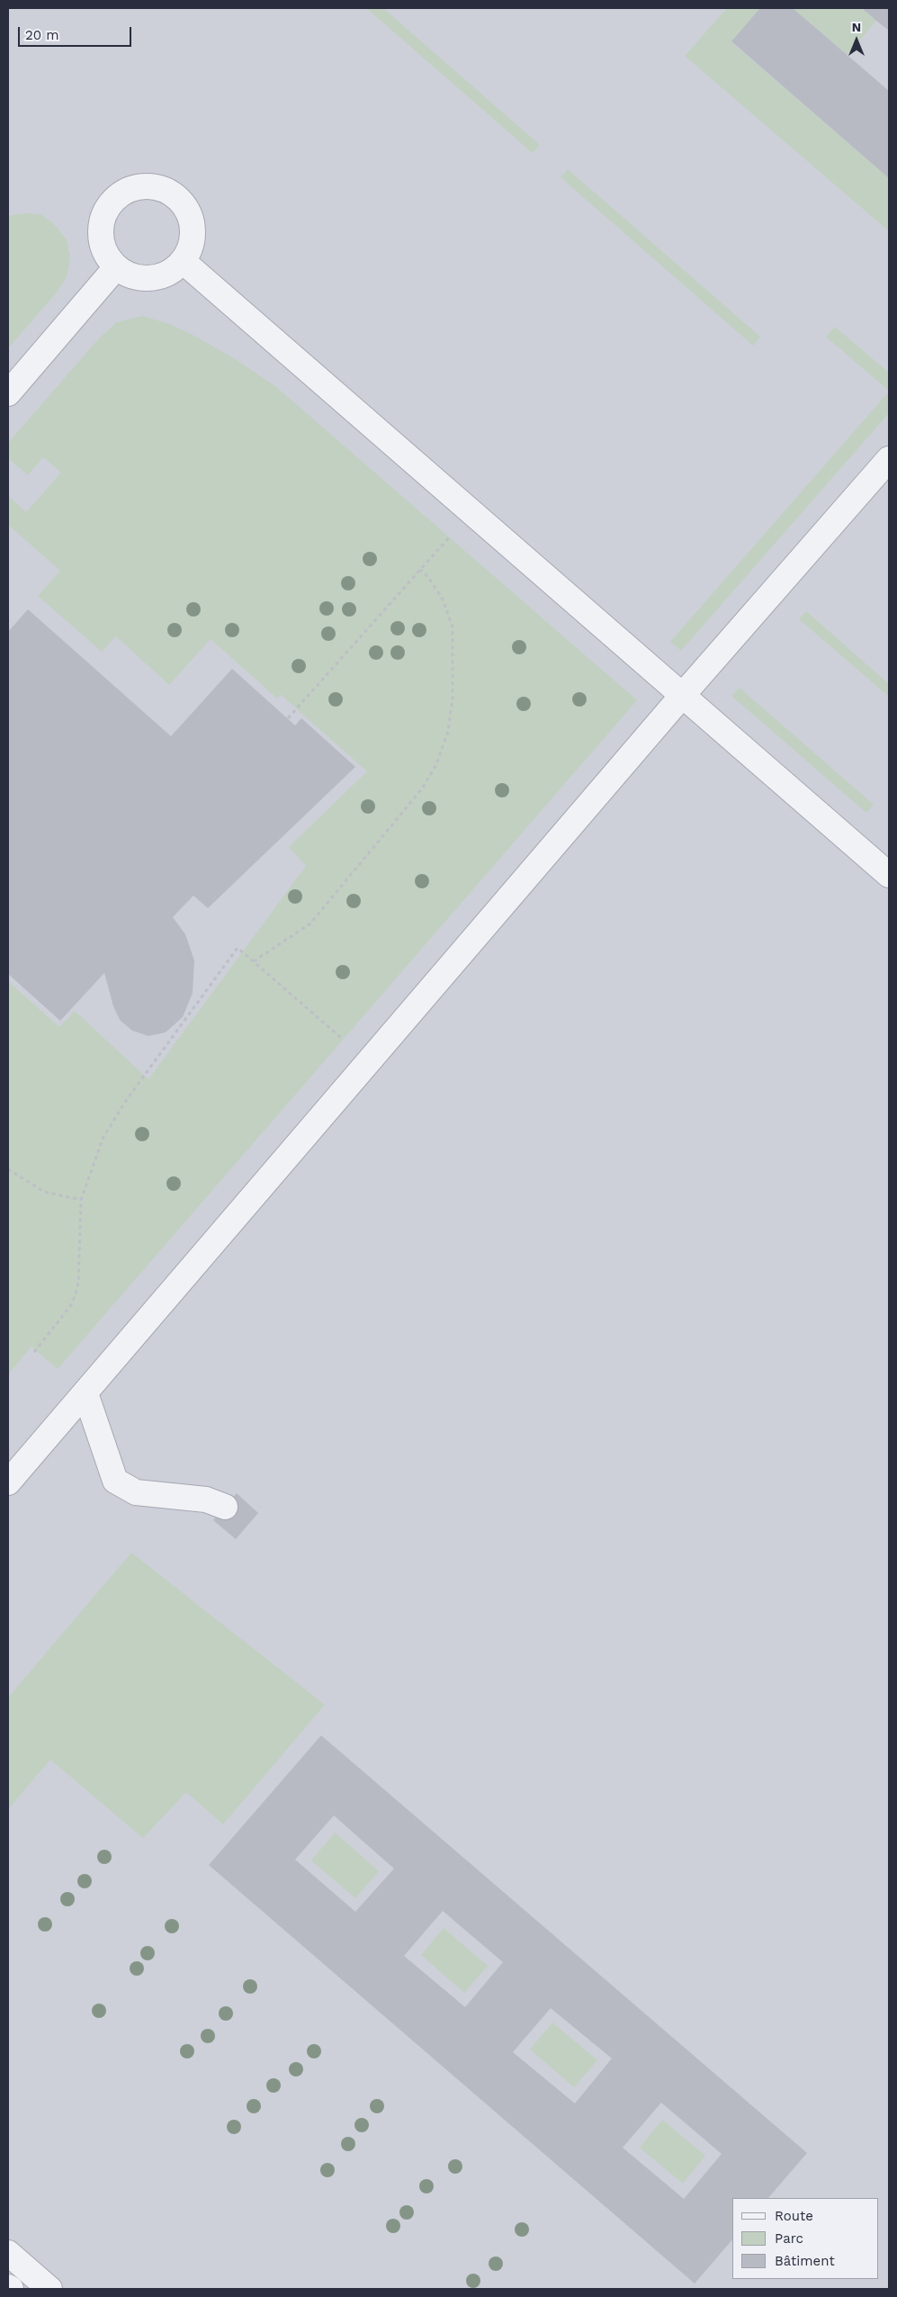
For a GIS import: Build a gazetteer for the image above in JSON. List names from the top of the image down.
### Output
{
  "legend": ["Route", "Parc", "Bâtiment"],
  "scale_bar": "20 m",
  "north": "top"
}
